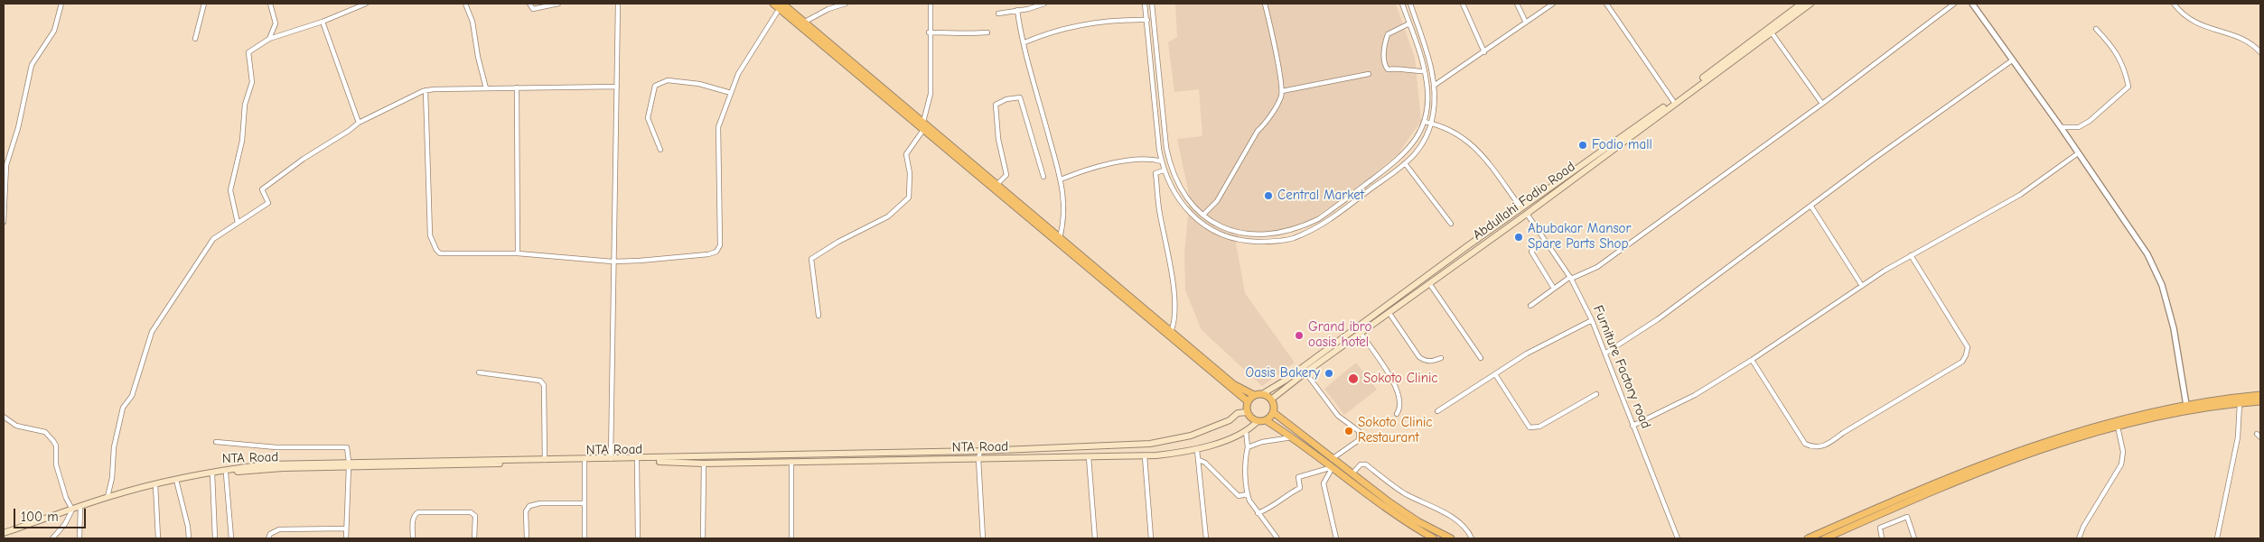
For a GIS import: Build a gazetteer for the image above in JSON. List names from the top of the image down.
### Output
{
  "streets": {
    "main road": ["Abdullahi Fodio Road", "NTA Road"],
    "street": ["Furniture Factory road"]
  },
  "crossings": [
    ["Abdullahi Fodio Road", "Furniture Factory road"],
    ["Abdullahi Fodio Road", "NTA Road"]
  ],
  "places": [
    "Fodio mall",
    "Central Market",
    "Abubakar Mansor Spare Parts Shop",
    "Grand ibro oasis hotel",
    "Oasis Bakery",
    "Sokoto Clinic",
    "Sokoto Clinic Restaurant"
  ],
  "scale_bar": "100 m"
}
